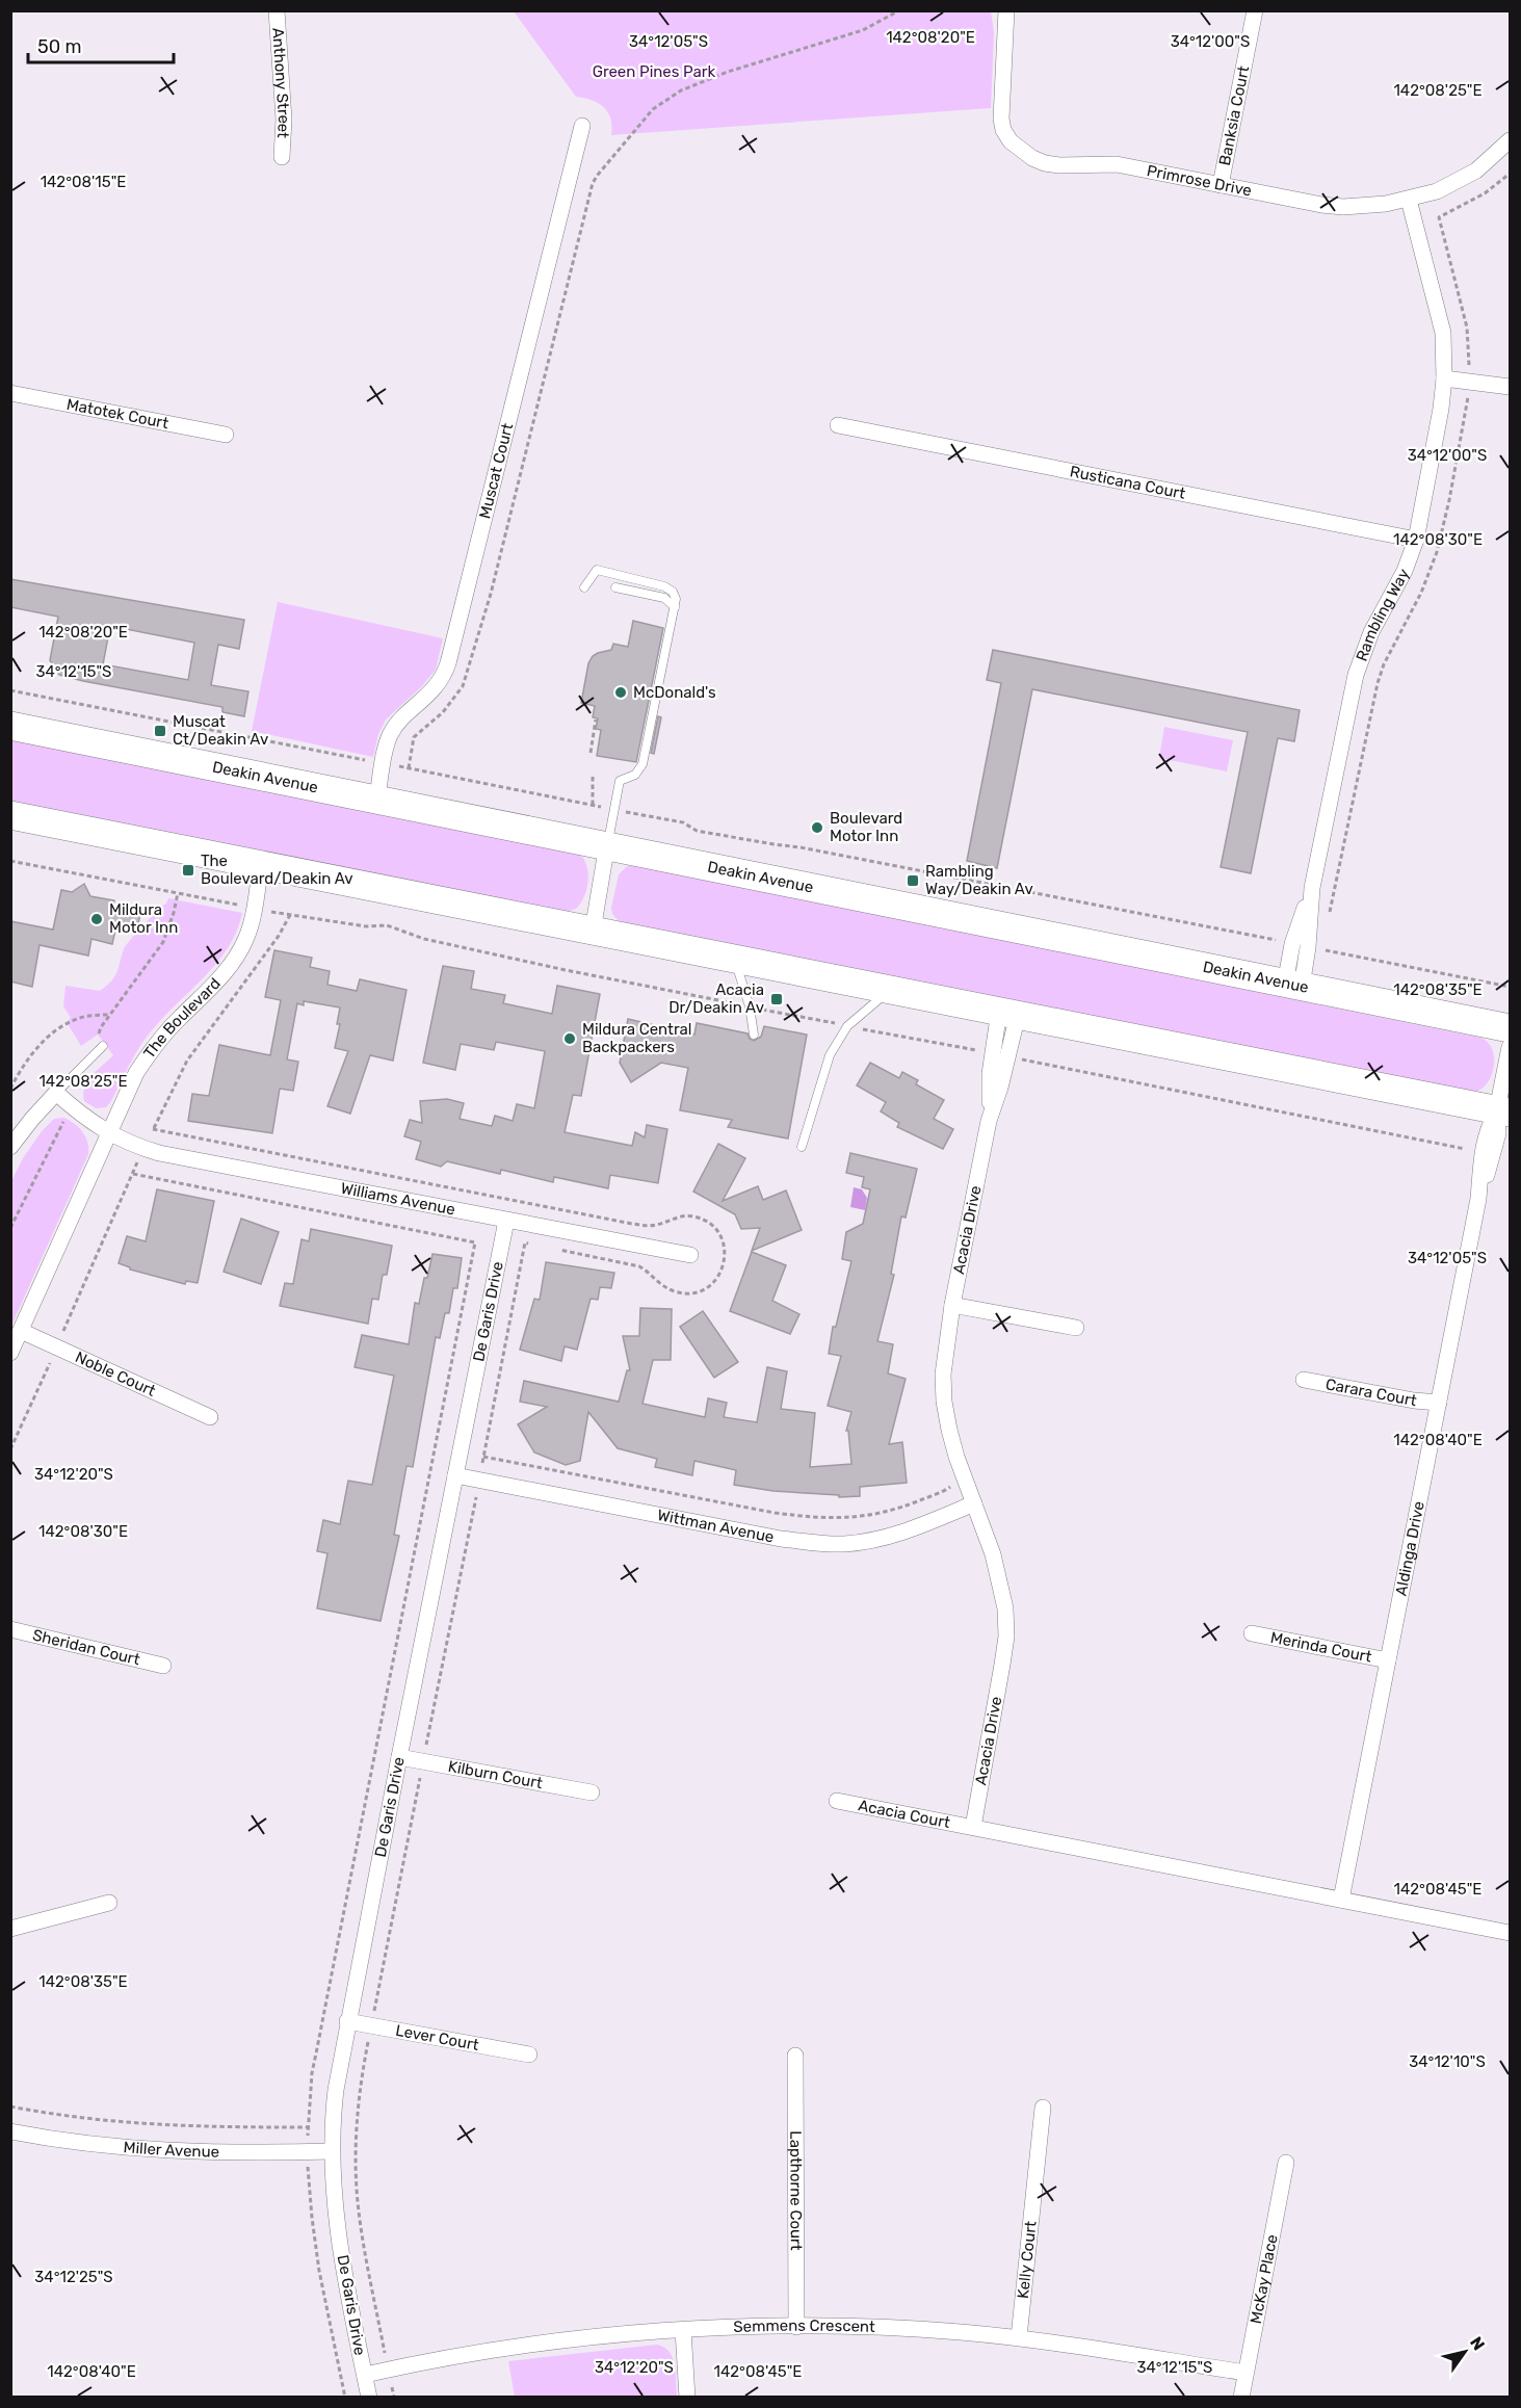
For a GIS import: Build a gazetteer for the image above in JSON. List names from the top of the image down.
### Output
{
  "streets": {
    "highway": ["Deakin Avenue"],
    "street": [
      "Anthony Street",
      "Banksia Court",
      "Primrose Drive",
      "Matotek Court",
      "Muscat Court",
      "Rusticana Court",
      "Rambling Way",
      "The Boulevard",
      "Williams Avenue",
      "Acacia Drive",
      "De Garis Drive",
      "Noble Court",
      "Carara Court",
      "Wittman Avenue",
      "Aldinga Drive",
      "Sheridan Court",
      "Merinda Court",
      "Kilburn Court",
      "Acacia Court",
      "Lever Court",
      "Miller Avenue",
      "Lapthorne Court",
      "Kelly Court",
      "McKay Place",
      "Semmens Crescent"
    ]
  },
  "crossings": [
    ["Banksia Court", "Primrose Drive"],
    ["Primrose Drive", "Rambling Way"],
    ["Muscat Court", "Deakin Avenue"],
    ["Rusticana Court", "Rambling Way"],
    ["Rambling Way", "Deakin Avenue"],
    ["The Boulevard", "Williams Avenue"],
    ["The Boulevard", "Noble Court"],
    ["Williams Avenue", "De Garis Drive"],
    ["Acacia Drive", "Wittman Avenue"],
    ["Acacia Drive", "Acacia Court"],
    ["De Garis Drive", "Wittman Avenue"],
    ["De Garis Drive", "Kilburn Court"],
    ["De Garis Drive", "Lever Court"],
    ["De Garis Drive", "Miller Avenue"],
    ["De Garis Drive", "Semmens Crescent"],
    ["Carara Court", "Aldinga Drive"],
    ["Aldinga Drive", "Merinda Court"],
    ["Lapthorne Court", "Semmens Crescent"],
    ["Kelly Court", "Semmens Crescent"],
    ["McKay Place", "Semmens Crescent"]
  ],
  "parks": ["Green Pines Park"],
  "places": {
    "other": [
      "McDonald's",
      "Boulevard Motor Inn",
      "Mildura Motor Inn",
      "Mildura Central Backpackers"
    ],
    "transit": [
      "Muscat Ct/Deakin Av",
      "The Boulevard/Deakin Av",
      "Rambling Way/Deakin Av",
      "Acacia Dr/Deakin Av"
    ]
  },
  "scale_bar": "50 m",
  "north": "top right",
  "coordinates": [
    "142°08'20\"E",
    "34°12'05\"S",
    "34°12'00\"S",
    "142°08'25\"E",
    "142°08'15\"E",
    "142°08'30\"E",
    "34°12'15\"S",
    "142°08'35\"E",
    "142°08'40\"E",
    "34°12'20\"S",
    "142°08'45\"E",
    "34°12'10\"S",
    "34°12'25\"S"
  ]
}
